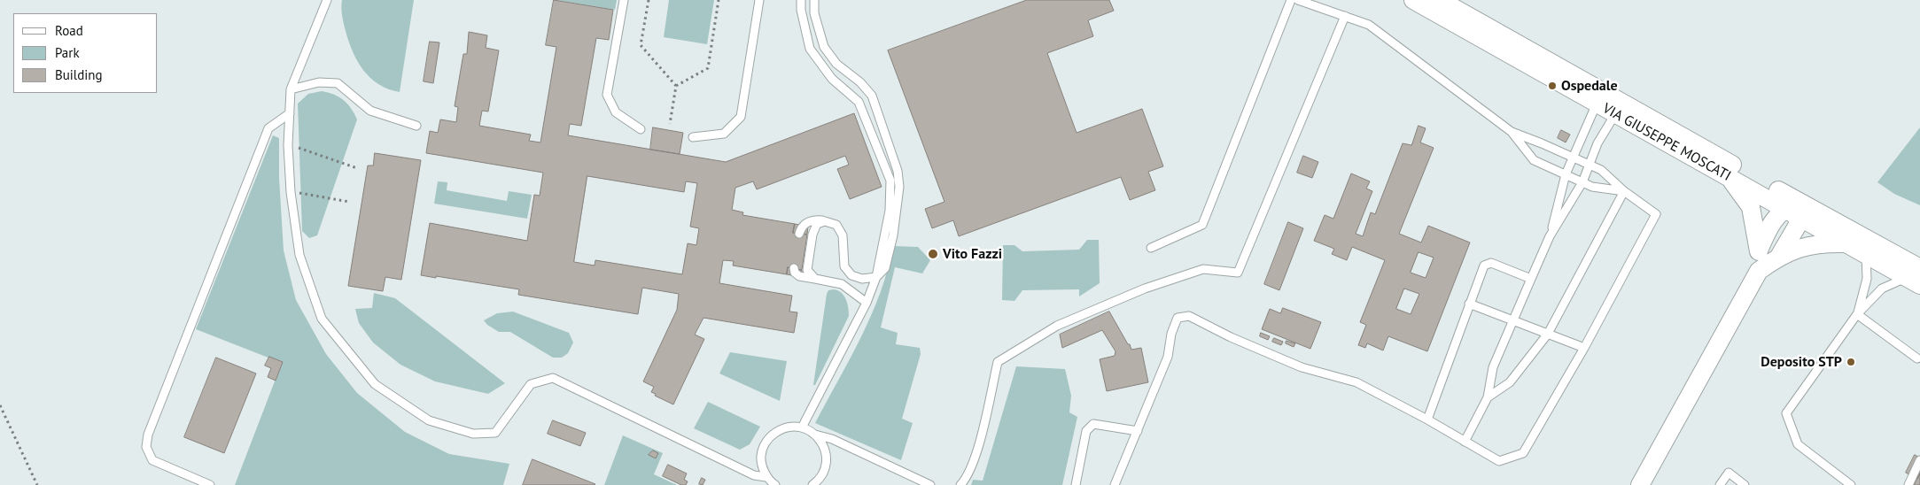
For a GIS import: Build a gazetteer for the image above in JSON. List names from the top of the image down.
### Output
{
  "streets": {
    "street": ["VIA GIUSEPPE MOSCATI"]
  },
  "places": ["Ospedale", "Vito Fazzi", "Deposito STP"],
  "legend": ["Road", "Park", "Building"]
}
